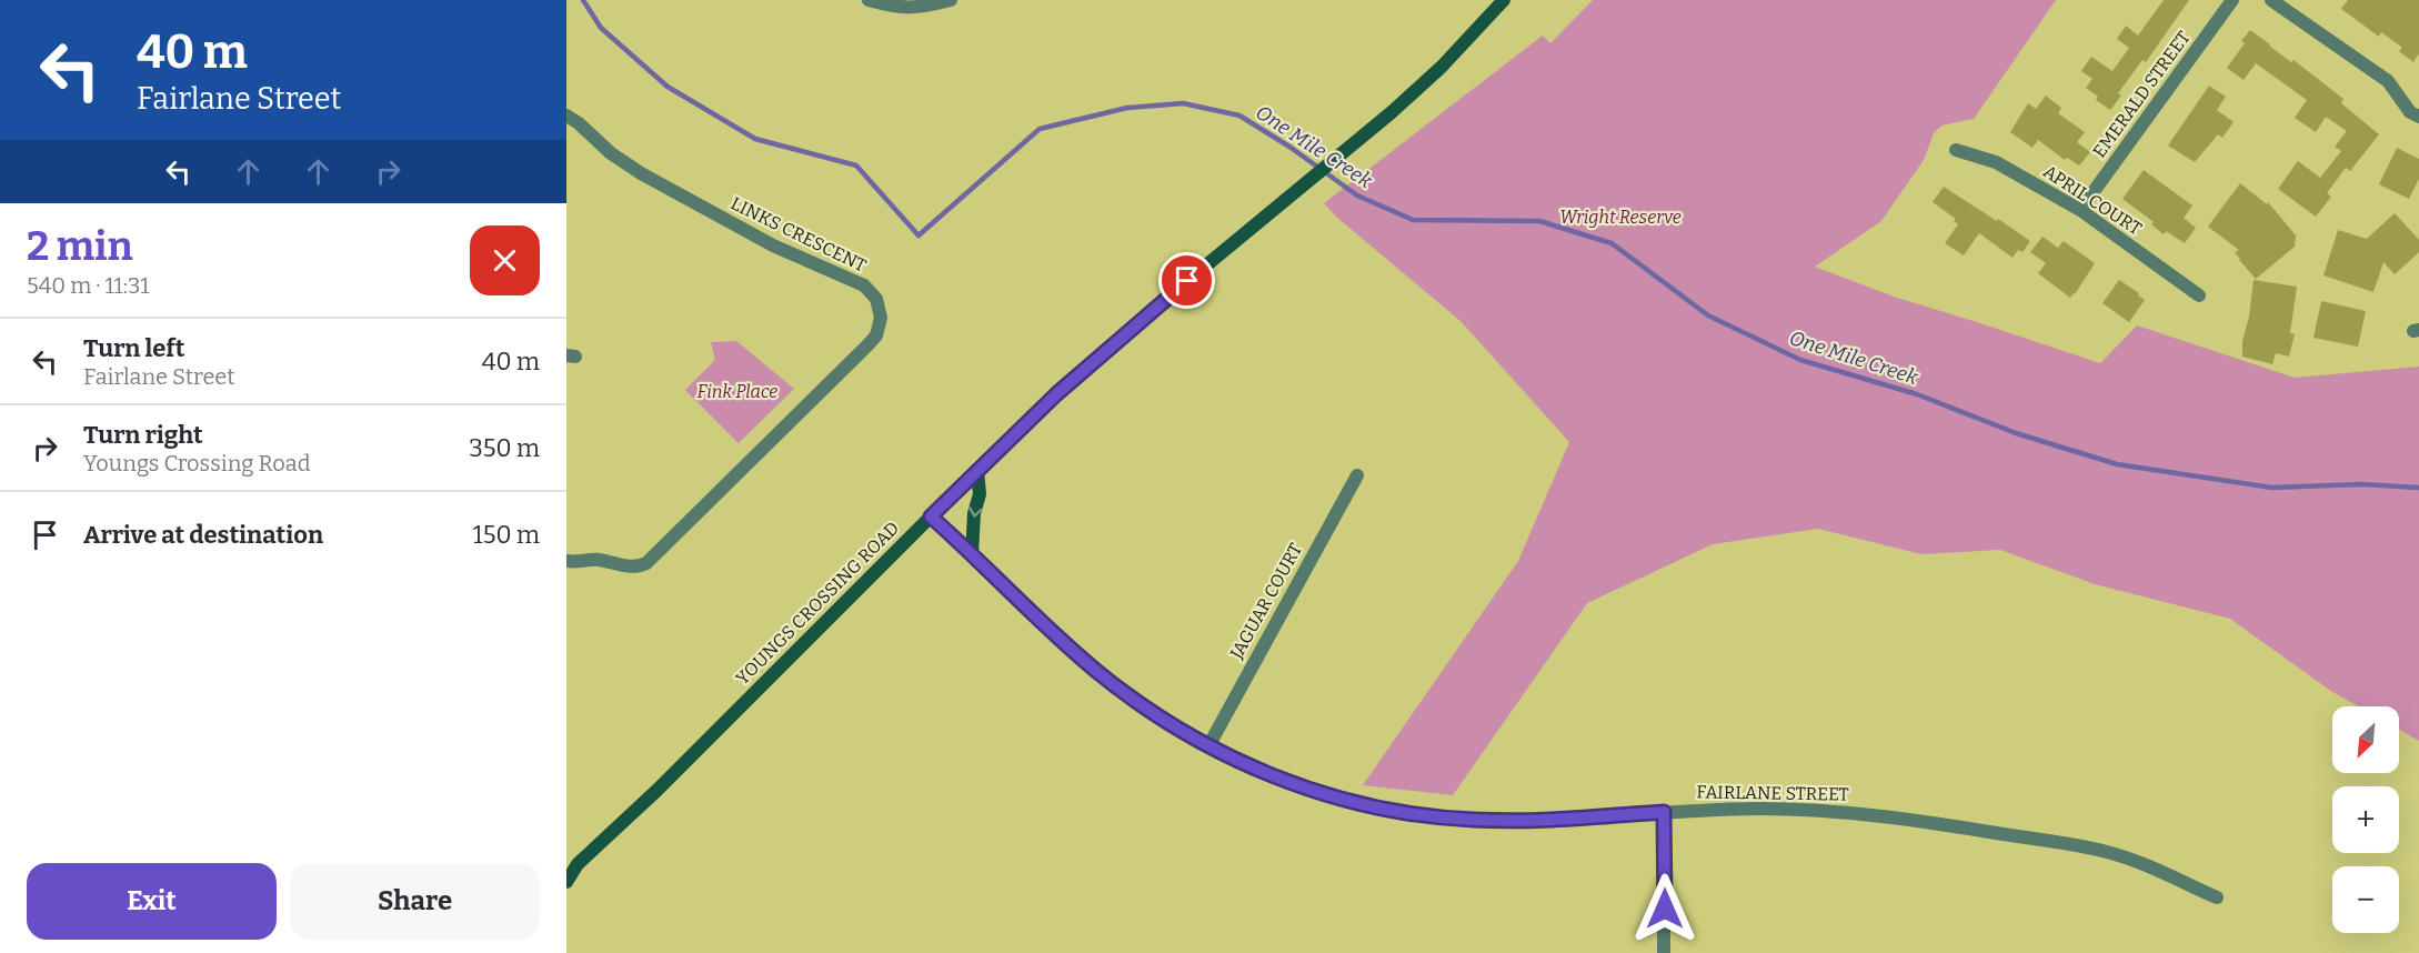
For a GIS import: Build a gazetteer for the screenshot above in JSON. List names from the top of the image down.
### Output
{
  "streets": {
    "main road": ["YOUNGS CROSSING ROAD"],
    "street": [
      "EMERALD STREET",
      "APRIL COURT",
      "LINKS CRESCENT",
      "JAGUAR COURT",
      "FAIRLANE STREET"
    ]
  },
  "crossings": [
    ["EMERALD STREET", "APRIL COURT"],
    ["JAGUAR COURT", "FAIRLANE STREET"],
    ["YOUNGS CROSSING ROAD", "FAIRLANE STREET"]
  ],
  "water": ["One Mile Creek"],
  "parks": ["Wright Reserve", "Fink Place"],
  "north": "bottom left",
  "page": {
    "turn": ["40 m", "Fairlane Street"],
    "heading": ["2 min", "540 m · 11:31"],
    "list": [
      {
        "name": "Turn left",
        "note": "Fairlane Street",
        "value": "40 m"
      },
      {
        "name": "Turn right",
        "note": "Youngs Crossing Road",
        "value": "350 m"
      },
      {
        "name": "Arrive at destination",
        "value": "150 m"
      }
    ],
    "map_buttons": ["+", "−"],
    "buttons": ["Exit", "Share"]
  }
}
